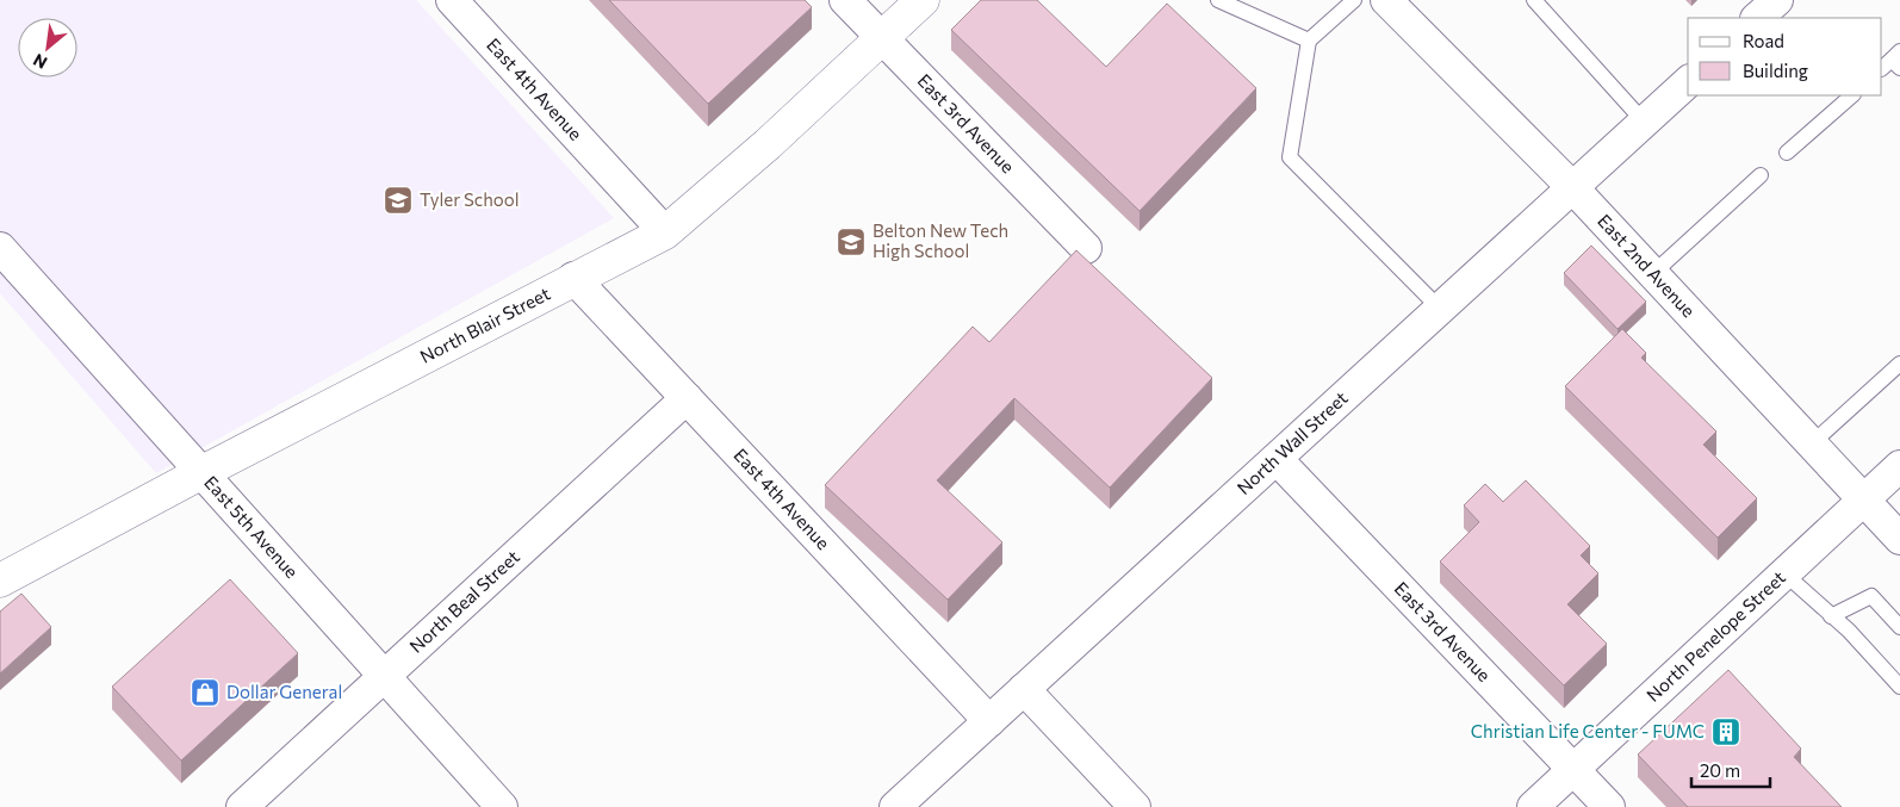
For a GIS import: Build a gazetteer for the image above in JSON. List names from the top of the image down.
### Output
{
  "streets": {
    "street": [
      "East 4th Avenue",
      "East 3rd Avenue",
      "East 2nd Avenue",
      "North Blair Street",
      "North Wall Street",
      "East 5th Avenue",
      "North Beal Street",
      "North Penelope Street"
    ]
  },
  "crossings": [
    ["East 4th Avenue", "North Blair Street"],
    ["East 4th Avenue", "North Wall Street"],
    ["East 4th Avenue", "North Beal Street"],
    ["East 3rd Avenue", "North Blair Street"],
    ["East 3rd Avenue", "North Wall Street"],
    ["East 3rd Avenue", "North Penelope Street"],
    ["East 2nd Avenue", "North Wall Street"],
    ["East 2nd Avenue", "North Penelope Street"],
    ["North Blair Street", "East 5th Avenue"],
    ["East 5th Avenue", "North Beal Street"]
  ],
  "places": {
    "school or university": ["Tyler School", "Belton New Tech High School"],
    "shop": ["Dollar General"],
    "building": ["Christian Life Center - FUMC"]
  },
  "legend": ["Road", "Building"],
  "scale_bar": "20 m",
  "north": "bottom left"
}
